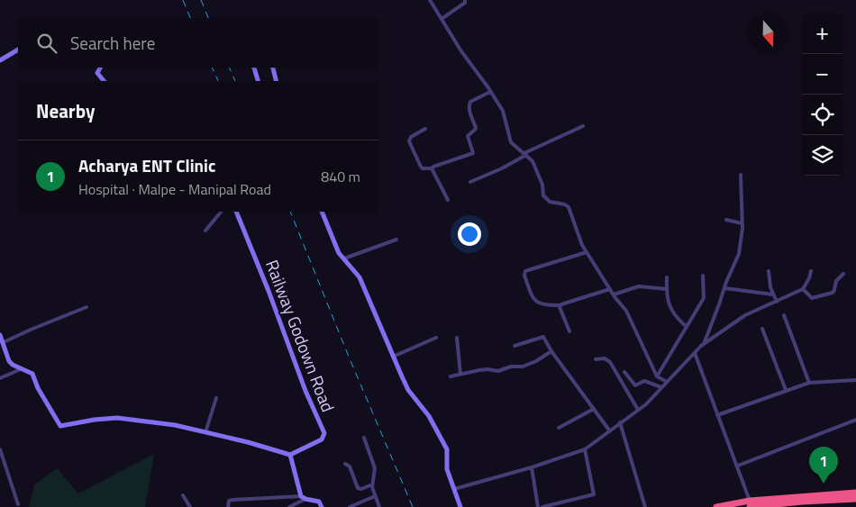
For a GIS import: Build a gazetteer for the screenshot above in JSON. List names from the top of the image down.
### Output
{
  "streets": {
    "street": ["Railway Godown Road"]
  },
  "north": "bottom",
  "page": {
    "map_buttons": ["+", "−"],
    "search": "Search here",
    "heading": "Nearby",
    "list": [
      {
        "mark": "1",
        "name": "Acharya ENT Clinic",
        "note": "Hospital · Malpe - Manipal Road",
        "value": "840 m"
      }
    ],
    "pins": "1"
  }
}
